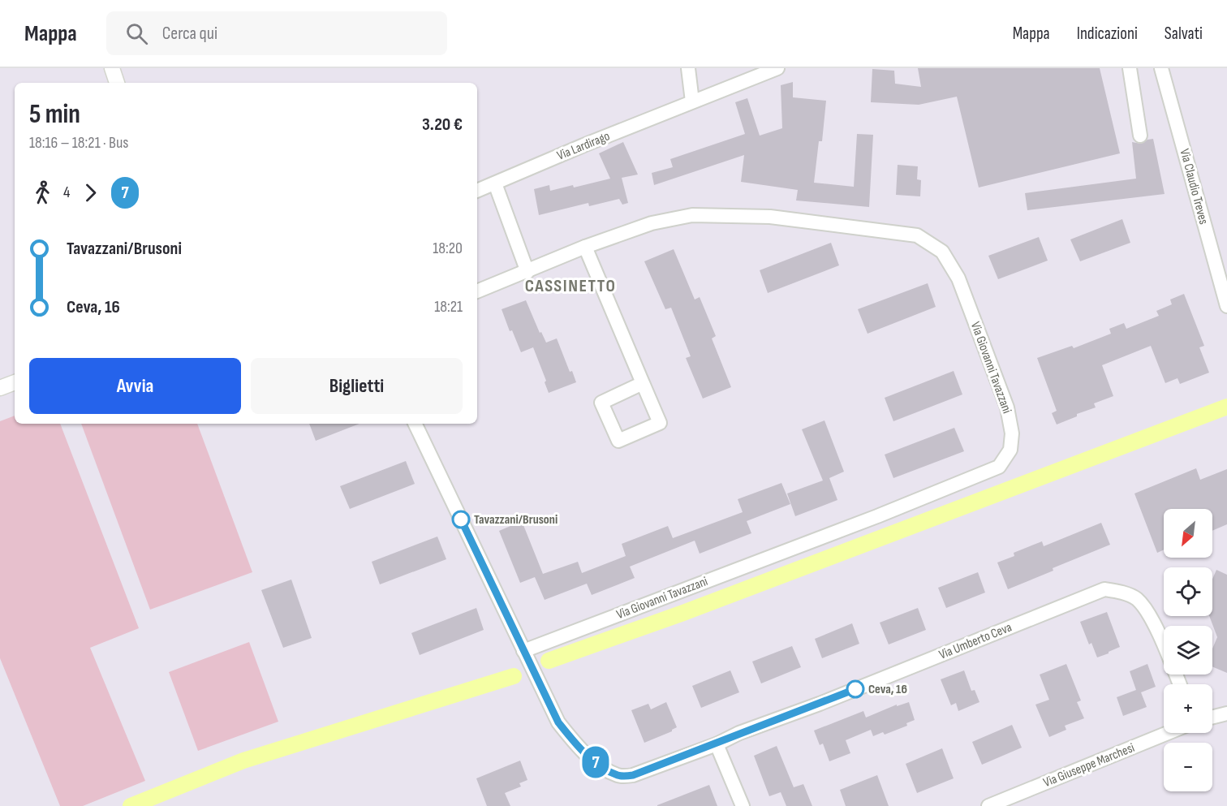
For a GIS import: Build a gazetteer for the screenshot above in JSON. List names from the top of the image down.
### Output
{
  "streets": {
    "street": [
      "Via Lardirago",
      "Via Claudio Treves",
      "Via Giovanni Tavazzani",
      "Via Umberto Ceva",
      "Via Giuseppe Marchesi"
    ]
  },
  "districts": ["CASSINETTO"],
  "places": ["Tavazzani/Brusoni", "Ceva, 16"],
  "lines": ["bus line 7"],
  "north": "bottom left",
  "page": {
    "header": "Mappa",
    "search": "Cerca qui",
    "nav": ["Mappa", "Indicazioni", "Salvati"],
    "on_map": "7",
    "heading": ["5 min", "18:16 – 18:21 · Bus", "3.20 €"],
    "legs": ["4", "7"],
    "list": [
      {
        "name": "Tavazzani/Brusoni",
        "value": "18:20"
      },
      {
        "name": "Ceva, 16",
        "value": "18:21"
      }
    ],
    "buttons": ["Avvia", "Biglietti"],
    "map_buttons": ["+", "−"]
  }
}
